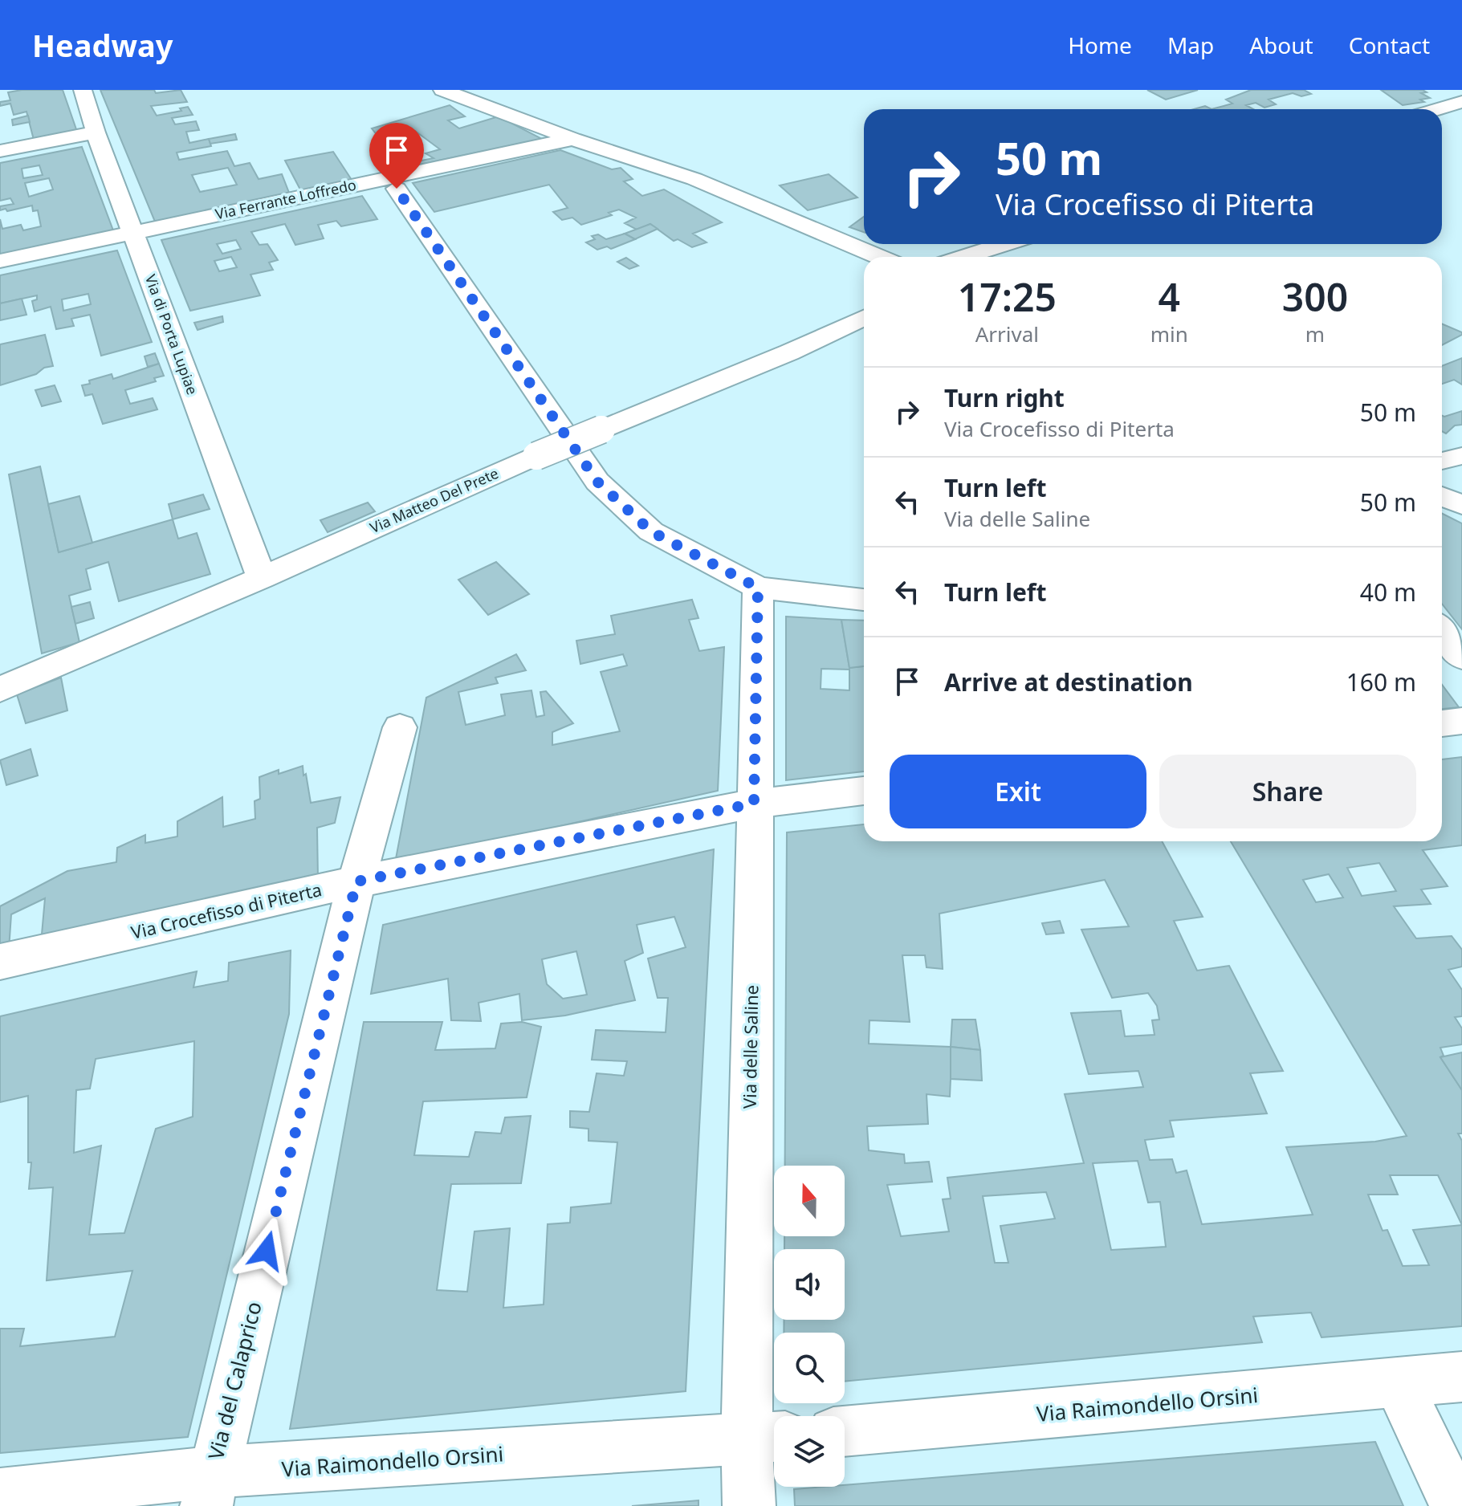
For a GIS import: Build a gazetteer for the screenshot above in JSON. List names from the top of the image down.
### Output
{
  "streets": {
    "street": [
      "Via Ferrante Loffredo",
      "Via di Porta Lupiae",
      "Via Matteo Del Prete",
      "Via Crocefisso di Piterta",
      "Via delle Saline",
      "Via del Calaprico",
      "Via Raimondello Orsini"
    ]
  },
  "crossings": [
    ["Via Ferrante Loffredo", "Via di Porta Lupiae"],
    ["Via di Porta Lupiae", "Via Matteo Del Prete"],
    ["Via Crocefisso di Piterta", "Via delle Saline"],
    ["Via Crocefisso di Piterta", "Via del Calaprico"],
    ["Via delle Saline", "Via Raimondello Orsini"],
    ["Via del Calaprico", "Via Raimondello Orsini"]
  ],
  "north": "top",
  "page": {
    "header": "Headway",
    "nav": [
      "Home",
      "Map",
      "About",
      "Contact"
    ],
    "turn": ["50 m", "Via Crocefisso di Piterta"],
    "eta": [
      "17:25",
      "Arrival",
      "4",
      "min",
      "300",
      "m"
    ],
    "list": [
      {
        "name": "Turn right",
        "note": "Via Crocefisso di Piterta",
        "value": "50 m"
      },
      {
        "name": "Turn left",
        "note": "Via delle Saline",
        "value": "50 m"
      },
      {
        "name": "Turn left",
        "value": "40 m"
      },
      {
        "name": "Arrive at destination",
        "value": "160 m"
      }
    ],
    "buttons": ["Exit", "Share"]
  }
}
